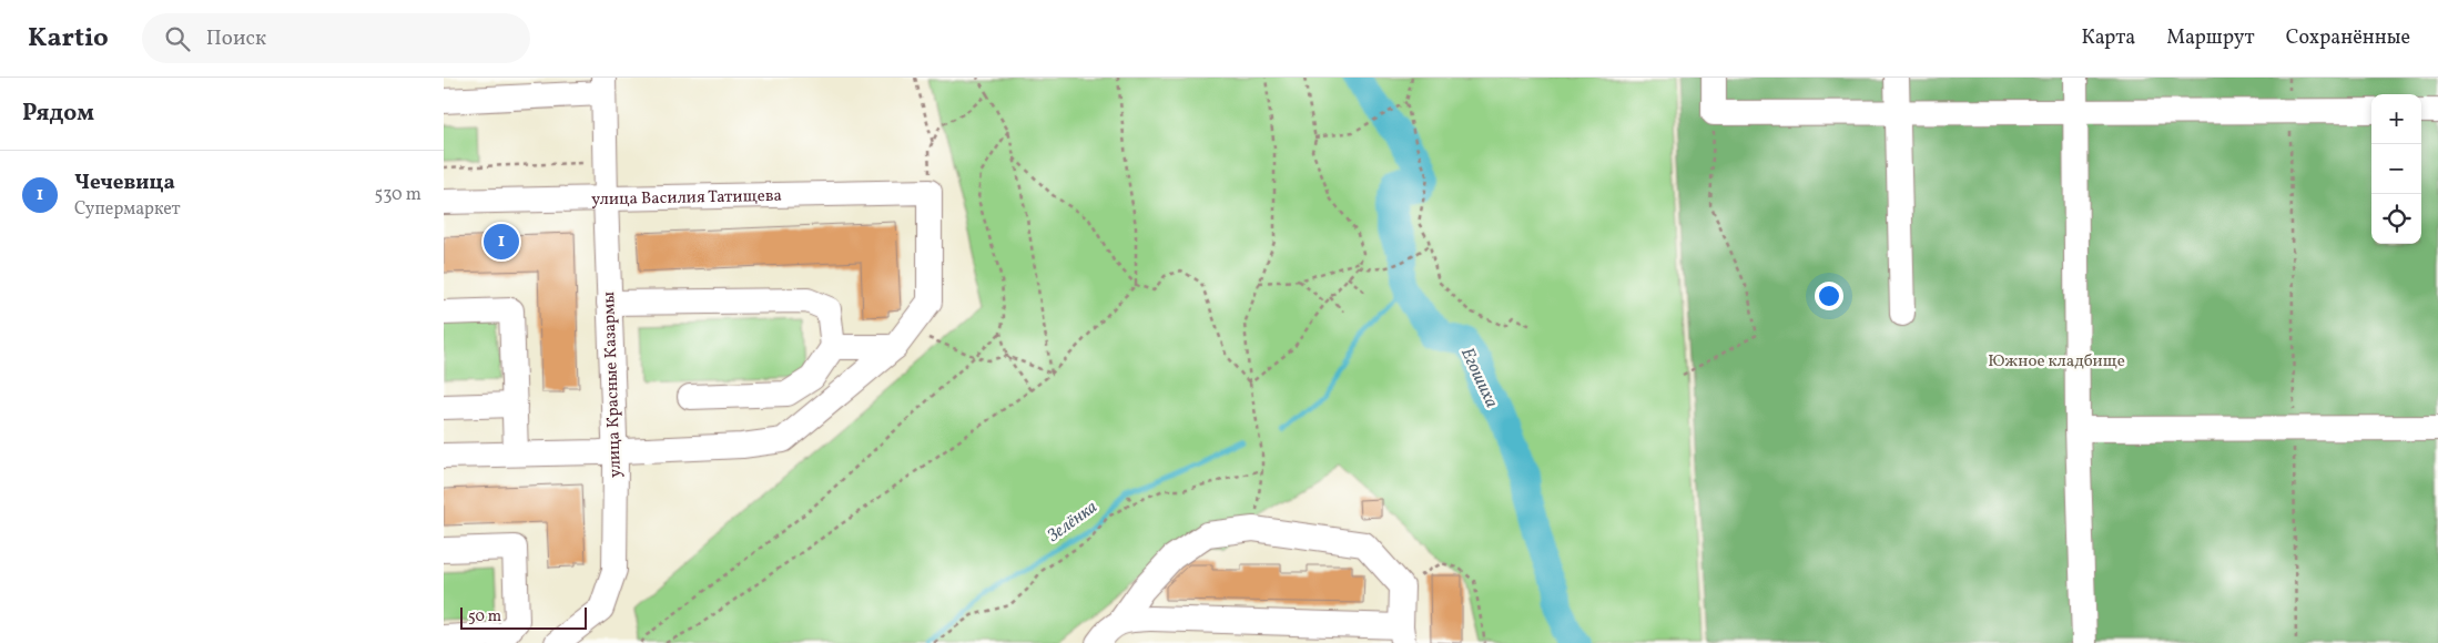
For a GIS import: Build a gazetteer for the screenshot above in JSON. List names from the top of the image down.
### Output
{
  "streets": {
    "street": ["улица Василия Татищева", "улица Красные Казармы"]
  },
  "crossings": [
    ["улица Василия Татищева", "улица Красные Казармы"]
  ],
  "water": ["Егошиха", "Зелёнка"],
  "parks": ["Южное кладбище"],
  "scale_bar": "50 m",
  "page": {
    "header": "Kartio",
    "search": "Поиск",
    "nav": ["Карта", "Маршрут", "Сохранённые"],
    "heading": "Рядом",
    "map_buttons": ["+", "−"],
    "list": [
      {
        "mark": "1",
        "name": "Чечевица",
        "note": "Супермаркет",
        "value": "530 m"
      }
    ],
    "pins": "1",
    "scale": "50 m"
  }
}
